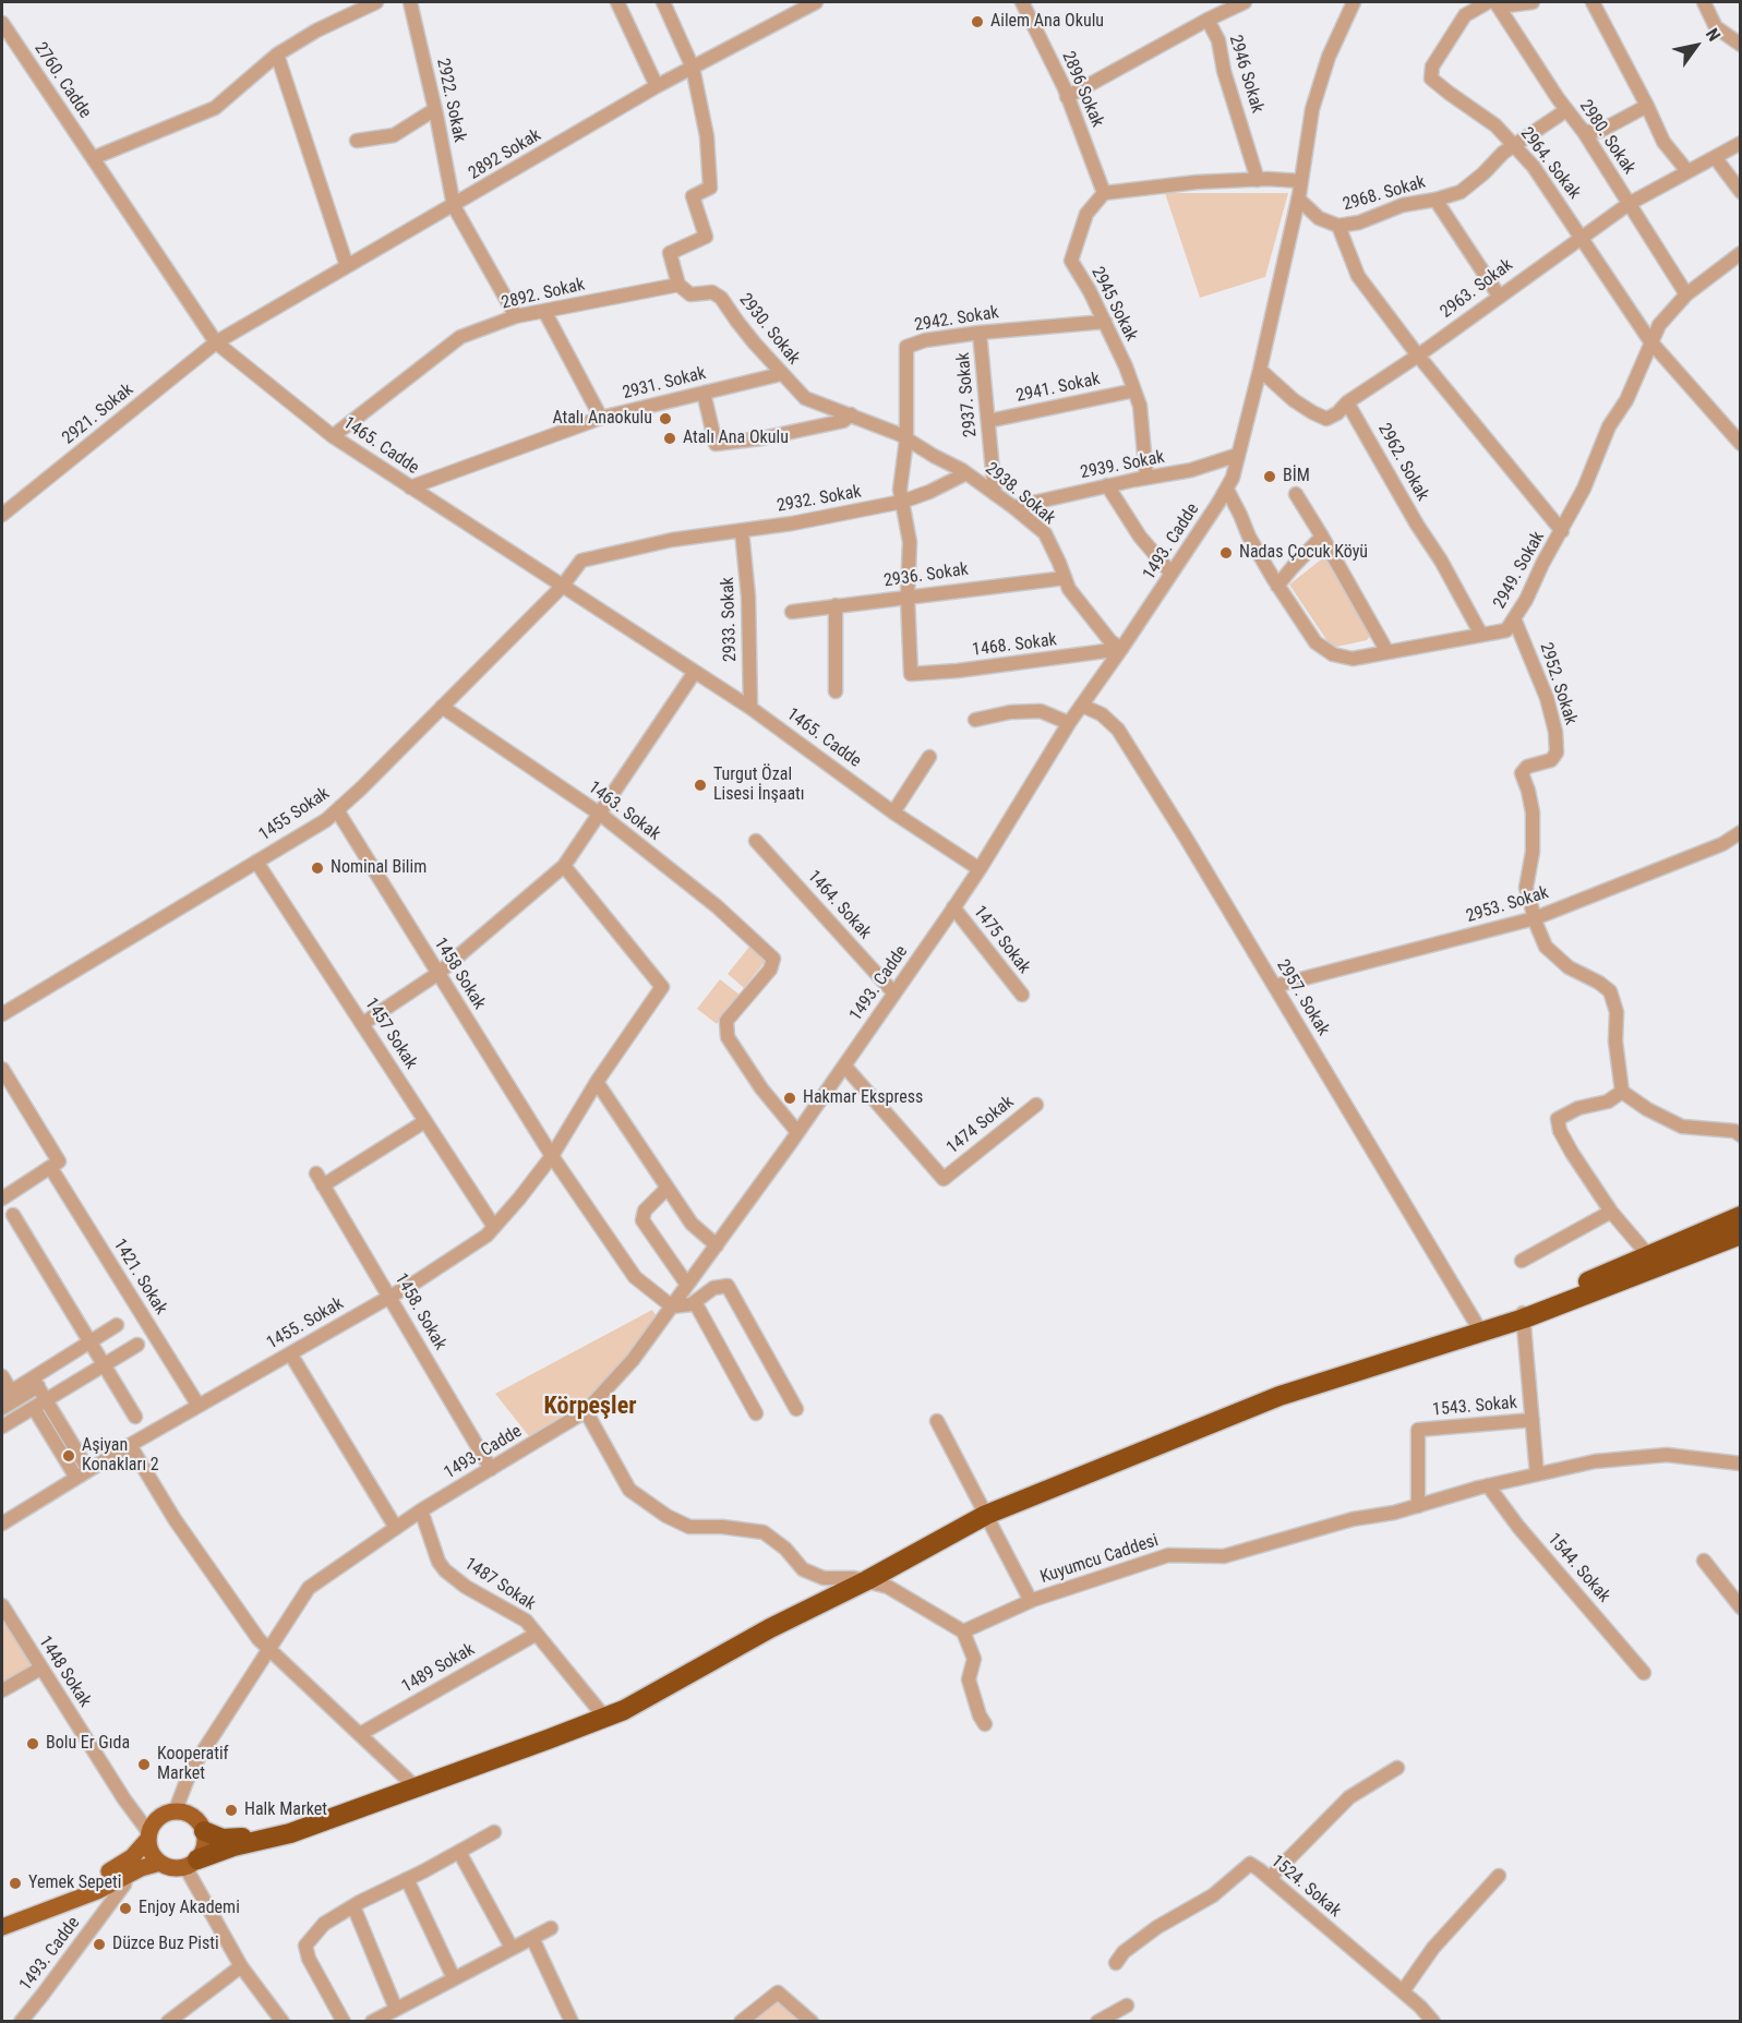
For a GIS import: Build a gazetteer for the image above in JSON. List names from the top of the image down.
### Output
{
  "streets": {
    "street": [
      "2946 Sokak",
      "2760. Cadde",
      "2896 Sokak",
      "2922. Sokak",
      "2980. Sokak",
      "2892 Sokak",
      "2964. Sokak",
      "2968. Sokak",
      "2963. Sokak",
      "2892. Sokak",
      "2945 Sokak",
      "2942. Sokak",
      "2930. Sokak",
      "2931. Sokak",
      "2941. Sokak",
      "2937. Sokak",
      "2921. Sokak",
      "1465. Cadde",
      "2962. Sokak",
      "2939. Sokak",
      "2938. Sokak",
      "2932. Sokak",
      "1493. Cadde",
      "2949. Sokak",
      "2936. Sokak",
      "2933. Sokak",
      "1468. Sokak",
      "2952. Sokak",
      "1463. Sokak",
      "1455 Sokak",
      "1464. Sokak",
      "2953. Sokak",
      "1475 Sokak",
      "1458 Sokak",
      "2957. Sokak",
      "1457 Sokak",
      "1474 Sokak",
      "1421. Sokak",
      "1458. Sokak",
      "1455. Sokak",
      "1543. Sokak",
      "Kuyumcu Caddesi",
      "1544. Sokak",
      "1487 Sokak",
      "1489 Sokak",
      "1448 Sokak",
      "1524. Sokak"
    ]
  },
  "crossings": [
    ["2760. Cadde", "1465. Cadde"],
    ["2896 Sokak", "2945 Sokak"],
    ["2922. Sokak", "2892 Sokak"],
    ["2922. Sokak", "2892. Sokak"],
    ["2980. Sokak", "2964. Sokak"],
    ["2980. Sokak", "2968. Sokak"],
    ["2980. Sokak", "2963. Sokak"],
    ["2980. Sokak", "2949. Sokak"],
    ["2892 Sokak", "2921. Sokak"],
    ["2892 Sokak", "1465. Cadde"],
    ["2964. Sokak", "2968. Sokak"],
    ["2964. Sokak", "2963. Sokak"],
    ["2964. Sokak", "2949. Sokak"],
    ["2968. Sokak", "1493. Cadde"],
    ["2963. Sokak", "2962. Sokak"],
    ["2892. Sokak", "2930. Sokak"],
    ["2892. Sokak", "1465. Cadde"],
    ["2945 Sokak", "2942. Sokak"],
    ["2945 Sokak", "2941. Sokak"],
    ["2945 Sokak", "2939. Sokak"],
    ["2942. Sokak", "2937. Sokak"],
    ["2942. Sokak", "2938. Sokak"],
    ["2930. Sokak", "2931. Sokak"],
    ["2930. Sokak", "2938. Sokak"],
    ["2931. Sokak", "1465. Cadde"],
    ["2941. Sokak", "2937. Sokak"],
    ["2937. Sokak", "2938. Sokak"],
    ["2921. Sokak", "1465. Cadde"],
    ["1465. Cadde", "2932. Sokak"],
    ["1465. Cadde", "1493. Cadde"],
    ["1465. Cadde", "2933. Sokak"],
    ["1465. Cadde", "1455 Sokak"],
    ["2962. Sokak", "2949. Sokak"],
    ["2939. Sokak", "2938. Sokak"],
    ["2939. Sokak", "1493. Cadde"],
    ["2938. Sokak", "2932. Sokak"],
    ["2938. Sokak", "1493. Cadde"],
    ["2938. Sokak", "2936. Sokak"],
    ["2938. Sokak", "1468. Sokak"],
    ["2932. Sokak", "2933. Sokak"],
    ["2932. Sokak", "1455 Sokak"],
    ["1493. Cadde", "2949. Sokak"],
    ["1493. Cadde", "1468. Sokak"],
    ["1493. Cadde", "1463. Sokak"],
    ["1493. Cadde", "1464. Sokak"],
    ["1493. Cadde", "1475 Sokak"],
    ["1493. Cadde", "1458 Sokak"],
    ["1493. Cadde", "2957. Sokak"],
    ["1493. Cadde", "1474 Sokak"],
    ["1493. Cadde", "1458. Sokak"],
    ["1493. Cadde", "1487 Sokak"],
    ["1493. Cadde", "1448 Sokak"],
    ["2949. Sokak", "2952. Sokak"],
    ["2936. Sokak", "1468. Sokak"],
    ["2952. Sokak", "2953. Sokak"],
    ["1463. Sokak", "1455 Sokak"],
    ["1455 Sokak", "1458 Sokak"],
    ["1455 Sokak", "1457 Sokak"],
    ["2953. Sokak", "2957. Sokak"],
    ["1458 Sokak", "1455. Sokak"],
    ["1457 Sokak", "1458. Sokak"],
    ["1457 Sokak", "1455. Sokak"],
    ["1421. Sokak", "1455. Sokak"],
    ["1458. Sokak", "1455. Sokak"],
    ["1543. Sokak", "Kuyumcu Caddesi"],
    ["Kuyumcu Caddesi", "1544. Sokak"],
    ["1487 Sokak", "1489 Sokak"]
  ],
  "districts": ["Körpeşler"],
  "places": [
    "Ailem Ana Okulu",
    "Atalı Anaokulu",
    "Atalı Ana Okulu",
    "BİM",
    "Nadas Çocuk Köyü",
    "Turgut Özal Lisesi İnşaatı",
    "Nominal Bilim",
    "Hakmar Ekspress",
    "Aşiyan Konakları 2",
    "Bolu Er Gıda",
    "Kooperatif Market",
    "Halk Market",
    "Yemek Sepeti",
    "Enjoy Akademi",
    "Düzce Buz Pisti"
  ],
  "north": "top right"
}
